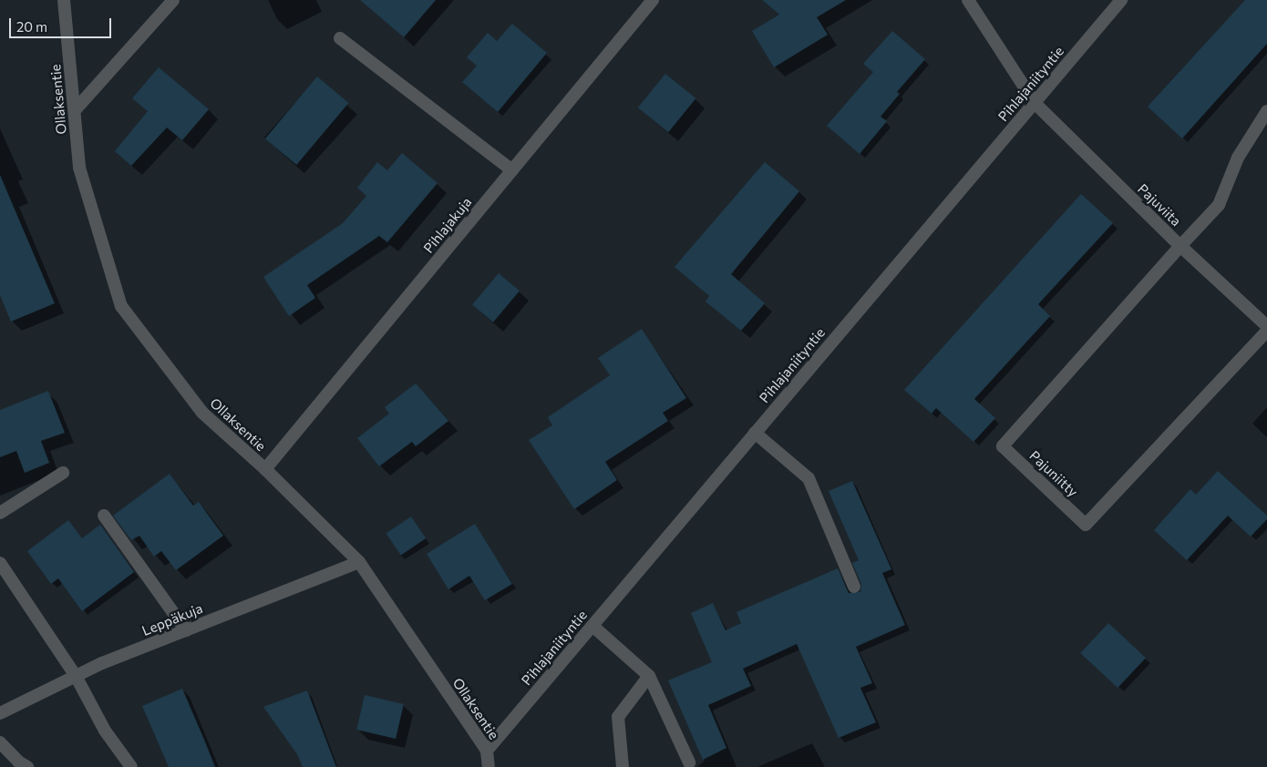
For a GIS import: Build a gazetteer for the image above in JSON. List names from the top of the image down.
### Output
{
  "streets": {
    "street": [
      "Pihlajaniityntie",
      "Ollaksentie",
      "Pajuviita",
      "Pihlajakuja",
      "Pajuniitty",
      "Leppäkuja"
    ]
  },
  "crossings": [
    ["Pihlajaniityntie", "Ollaksentie"],
    ["Pihlajaniityntie", "Pajuviita"],
    ["Ollaksentie", "Pihlajakuja"],
    ["Ollaksentie", "Leppäkuja"],
    ["Pajuviita", "Pajuniitty"]
  ],
  "scale_bar": "20 m"
}
